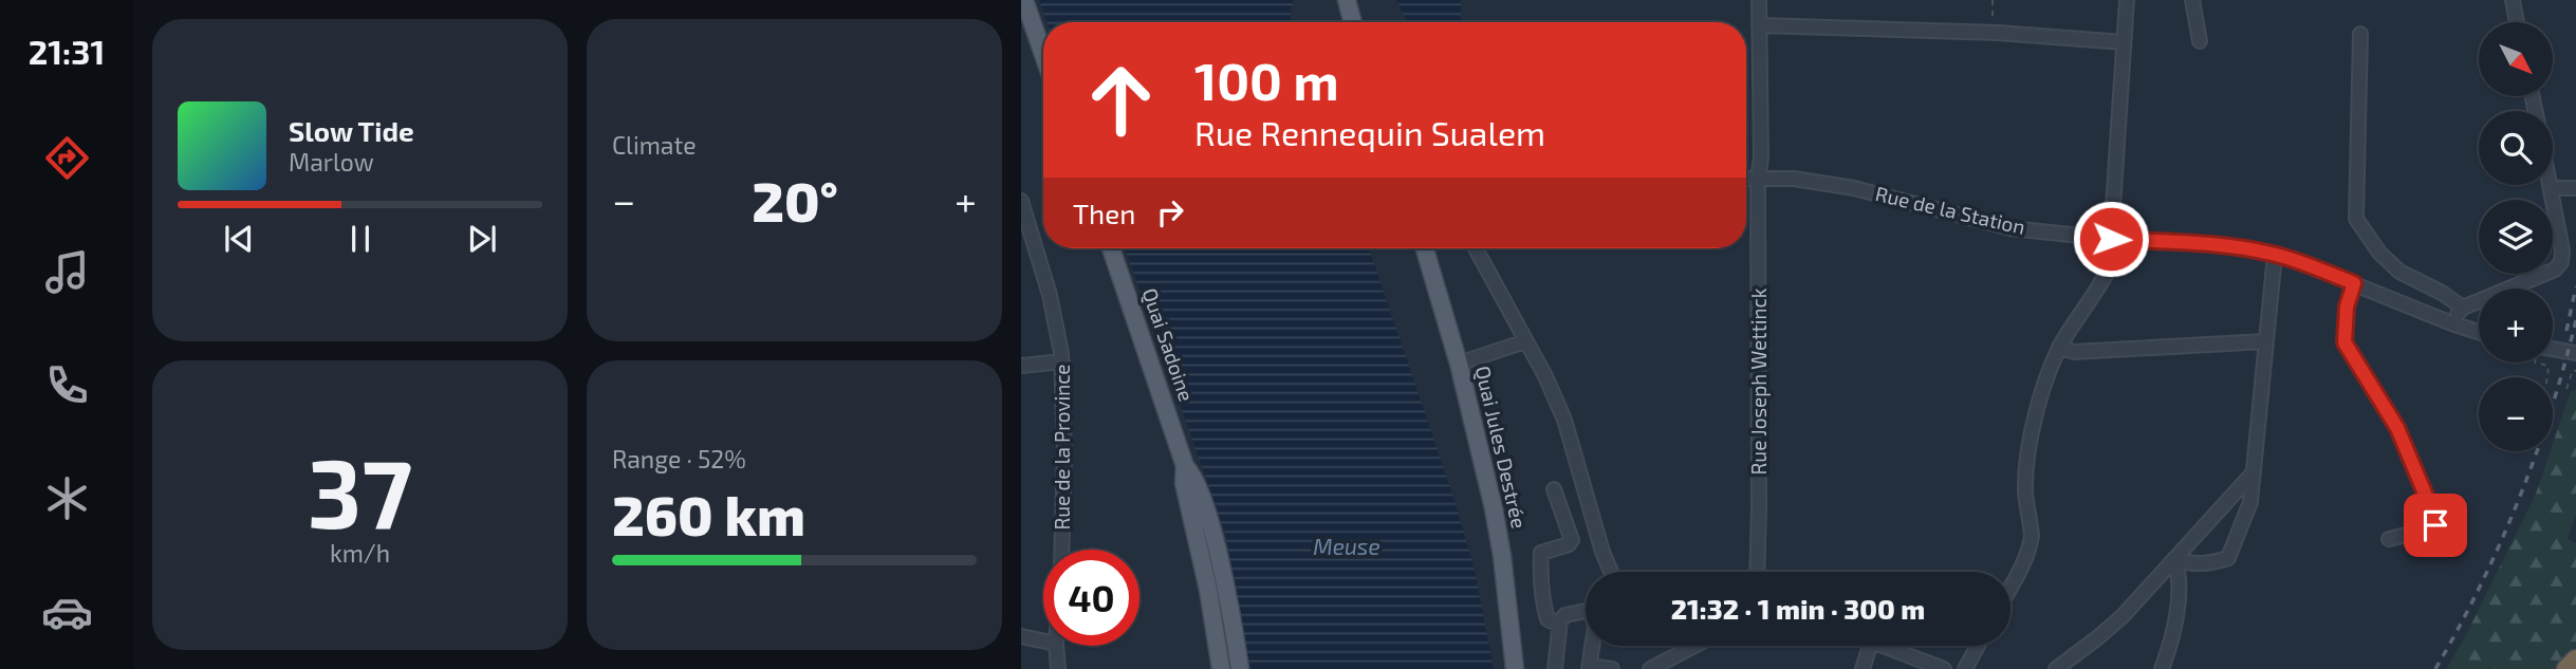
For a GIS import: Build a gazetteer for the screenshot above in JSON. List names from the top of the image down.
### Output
{
  "streets": {
    "main road": ["Quai Sadoine", "Quai Jules Destrée"],
    "street": ["Rue de la Station", "Rue Joseph Wettinck", "Rue de la Province"]
  },
  "crossings": [
    ["Rue de la Station", "Rue Joseph Wettinck"]
  ],
  "water": ["Meuse"],
  "north": "bottom right",
  "page": {
    "tabs": "21:31",
    "tile": [
      "Climate",
      ["37", "km/h"],
      ["Range · 52%", "260 km"]
    ],
    "map_buttons": ["+", "−"],
    "turn": ["100 m", "Rue Rennequin Sualem"],
    "song": ["Slow Tide", "Marlow"],
    "heat": ["−", "20°", "+"],
    "then": "Then",
    "limit": "40",
    "trip": "21:32 · 1 min · 300 m"
  }
}
